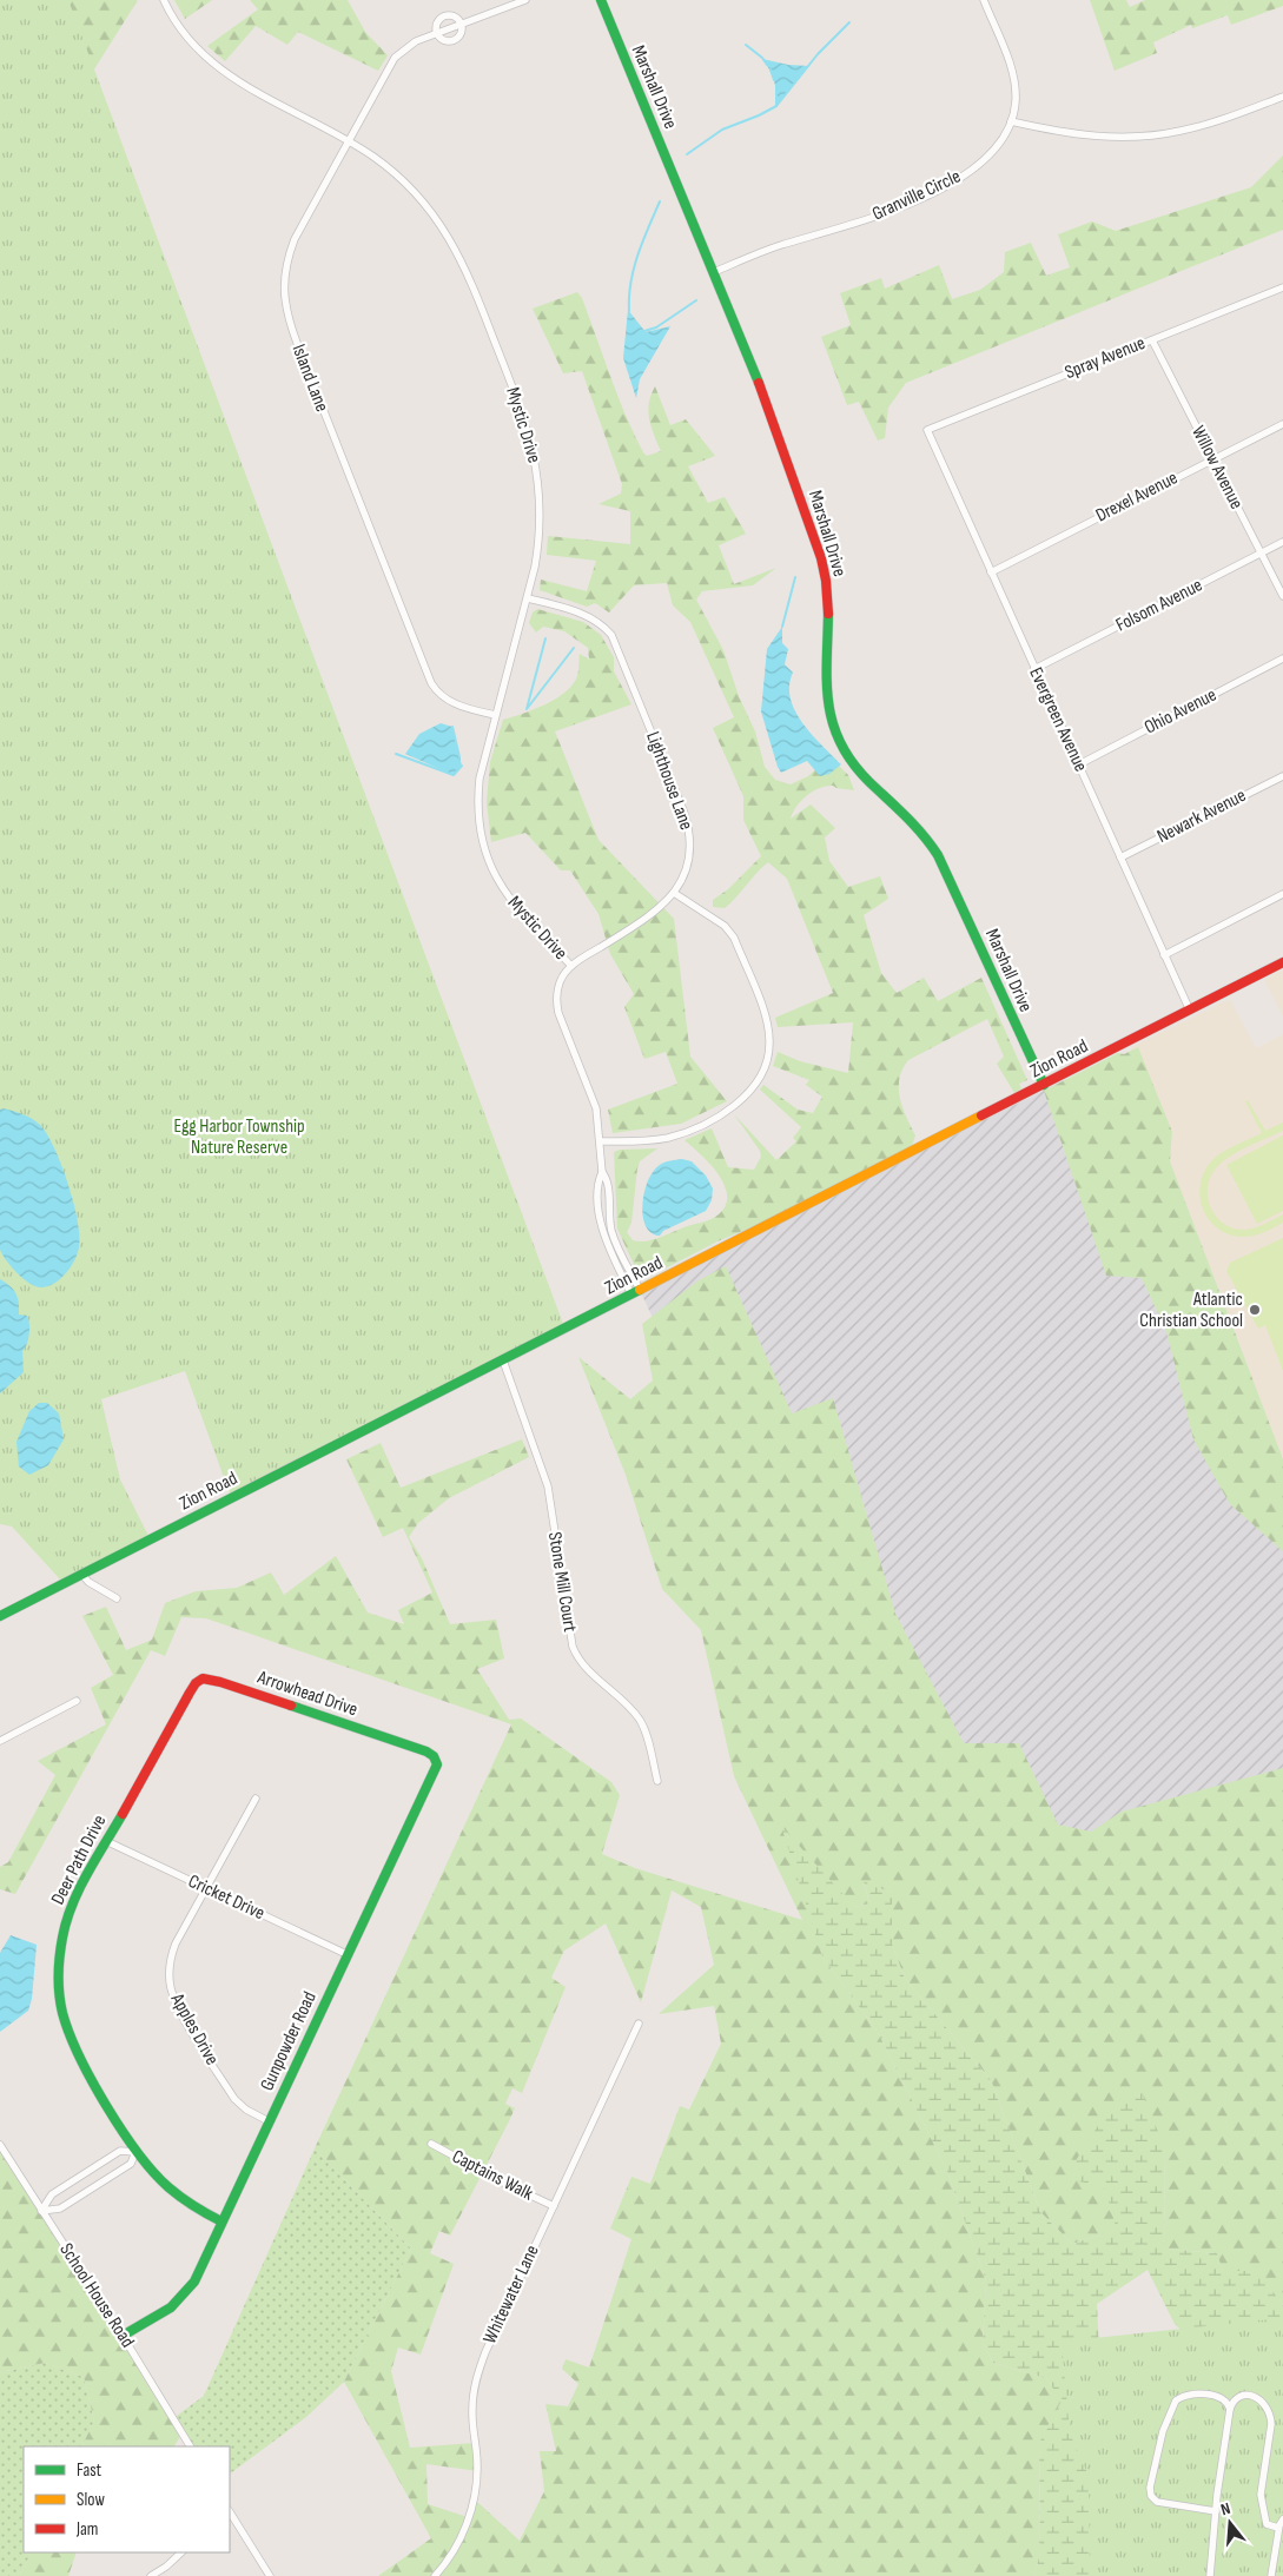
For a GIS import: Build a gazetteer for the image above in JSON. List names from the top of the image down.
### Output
{
  "streets": {
    "street": [
      "Marshall Drive",
      "Granville Circle",
      "Spray Avenue",
      "Island Lane",
      "Mystic Drive",
      "Willow Avenue",
      "Drexel Avenue",
      "Folsom Avenue",
      "Ohio Avenue",
      "Evergreen Avenue",
      "Lighthouse Lane",
      "Newark Avenue",
      "Zion Road",
      "Stone Mill Court",
      "Arrowhead Drive",
      "Deer Path Drive",
      "Cricket Drive",
      "Apples Drive",
      "Gunpowder Road",
      "Captains Walk",
      "Whitewater Lane",
      "School House Road"
    ]
  },
  "crossings": [
    ["Marshall Drive", "Granville Circle"],
    ["Marshall Drive", "Zion Road"],
    ["Spray Avenue", "Willow Avenue"],
    ["Spray Avenue", "Evergreen Avenue"],
    ["Island Lane", "Mystic Drive"],
    ["Mystic Drive", "Lighthouse Lane"],
    ["Willow Avenue", "Drexel Avenue"],
    ["Willow Avenue", "Folsom Avenue"],
    ["Drexel Avenue", "Evergreen Avenue"],
    ["Folsom Avenue", "Evergreen Avenue"],
    ["Ohio Avenue", "Evergreen Avenue"],
    ["Evergreen Avenue", "Newark Avenue"],
    ["Evergreen Avenue", "Zion Road"],
    ["Zion Road", "Stone Mill Court"],
    ["Arrowhead Drive", "Deer Path Drive"],
    ["Arrowhead Drive", "Gunpowder Road"],
    ["Deer Path Drive", "Cricket Drive"],
    ["Deer Path Drive", "Gunpowder Road"],
    ["Cricket Drive", "Apples Drive"],
    ["Cricket Drive", "Gunpowder Road"],
    ["Apples Drive", "Gunpowder Road"],
    ["Gunpowder Road", "School House Road"],
    ["Captains Walk", "Whitewater Lane"]
  ],
  "parks": ["Egg Harbor Township Nature Reserve"],
  "places": ["Atlantic Christian School"],
  "legend": ["Fast", "Slow", "Jam"],
  "north": "top"
}
